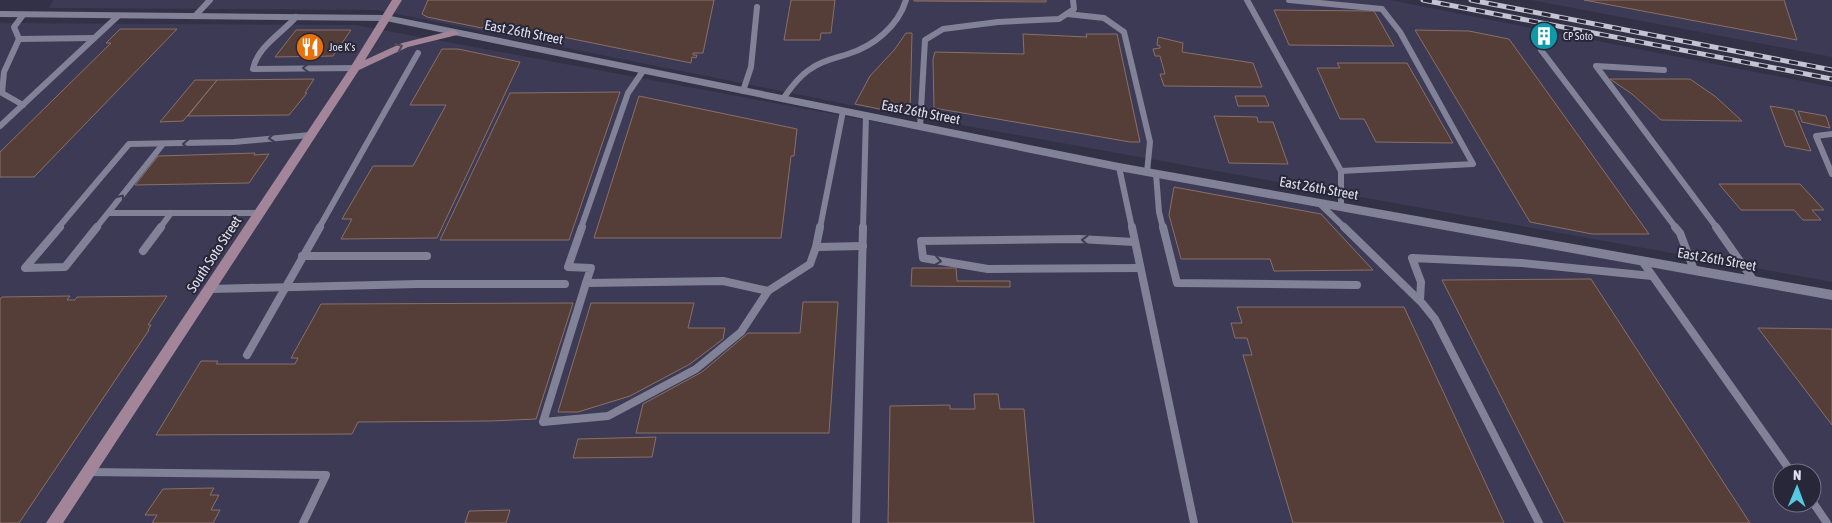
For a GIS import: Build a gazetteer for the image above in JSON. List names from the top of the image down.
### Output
{
  "streets": {
    "main road": ["South Soto Street"],
    "street": ["East 26th Street"]
  },
  "crossings": [
    ["East 26th Street", "South Soto Street"]
  ],
  "places": {
    "building": ["CP Soto"],
    "restaurant": ["Joe K's"]
  },
  "north": "top"
}
